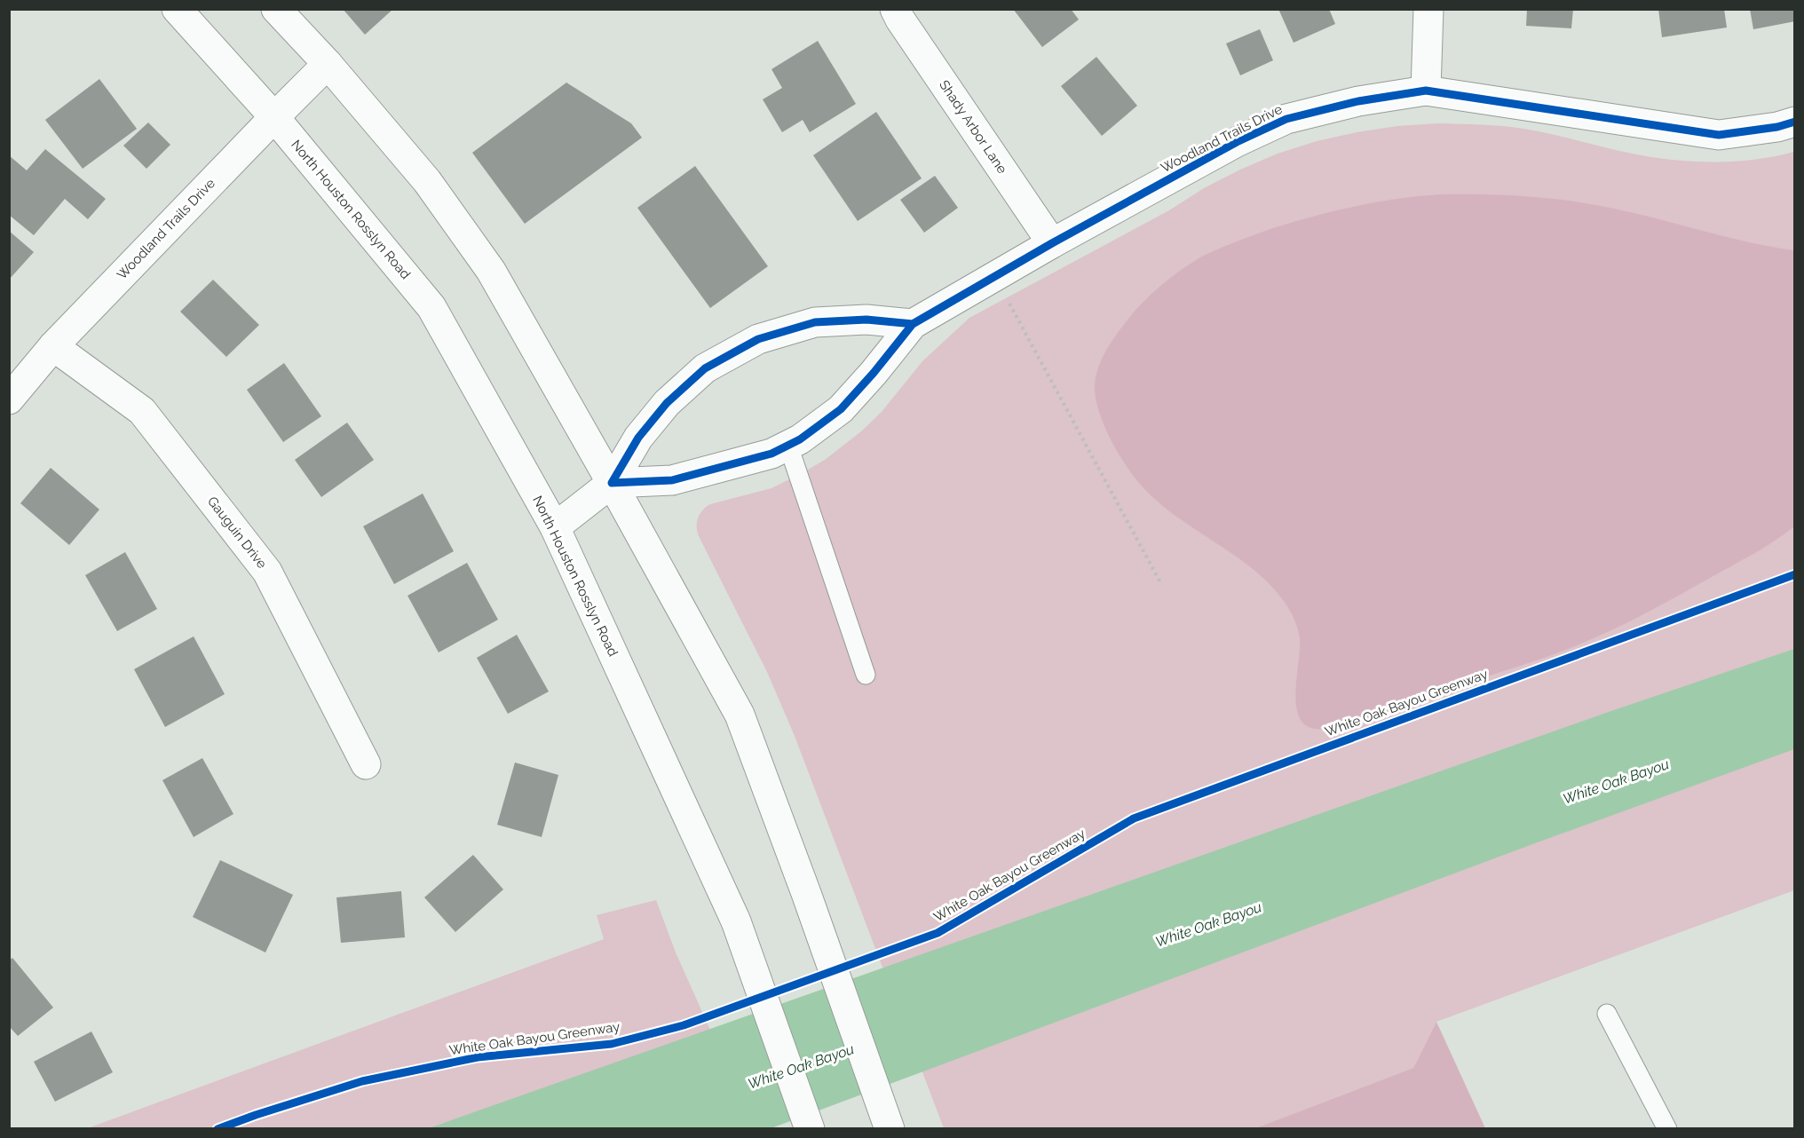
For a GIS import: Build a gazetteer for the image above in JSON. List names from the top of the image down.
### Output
{
  "streets": {
    "street": [
      "Shady Arbor Lane",
      "Woodland Trails Drive",
      "North Houston Rosslyn Road",
      "Gauguin Drive"
    ],
    "cycle path": ["White Oak Bayou Greenway"]
  },
  "crossings": [
    ["Shady Arbor Lane", "Woodland Trails Drive"],
    ["Woodland Trails Drive", "North Houston Rosslyn Road"],
    ["Woodland Trails Drive", "Gauguin Drive"]
  ],
  "water": ["White Oak Bayou"]
}
